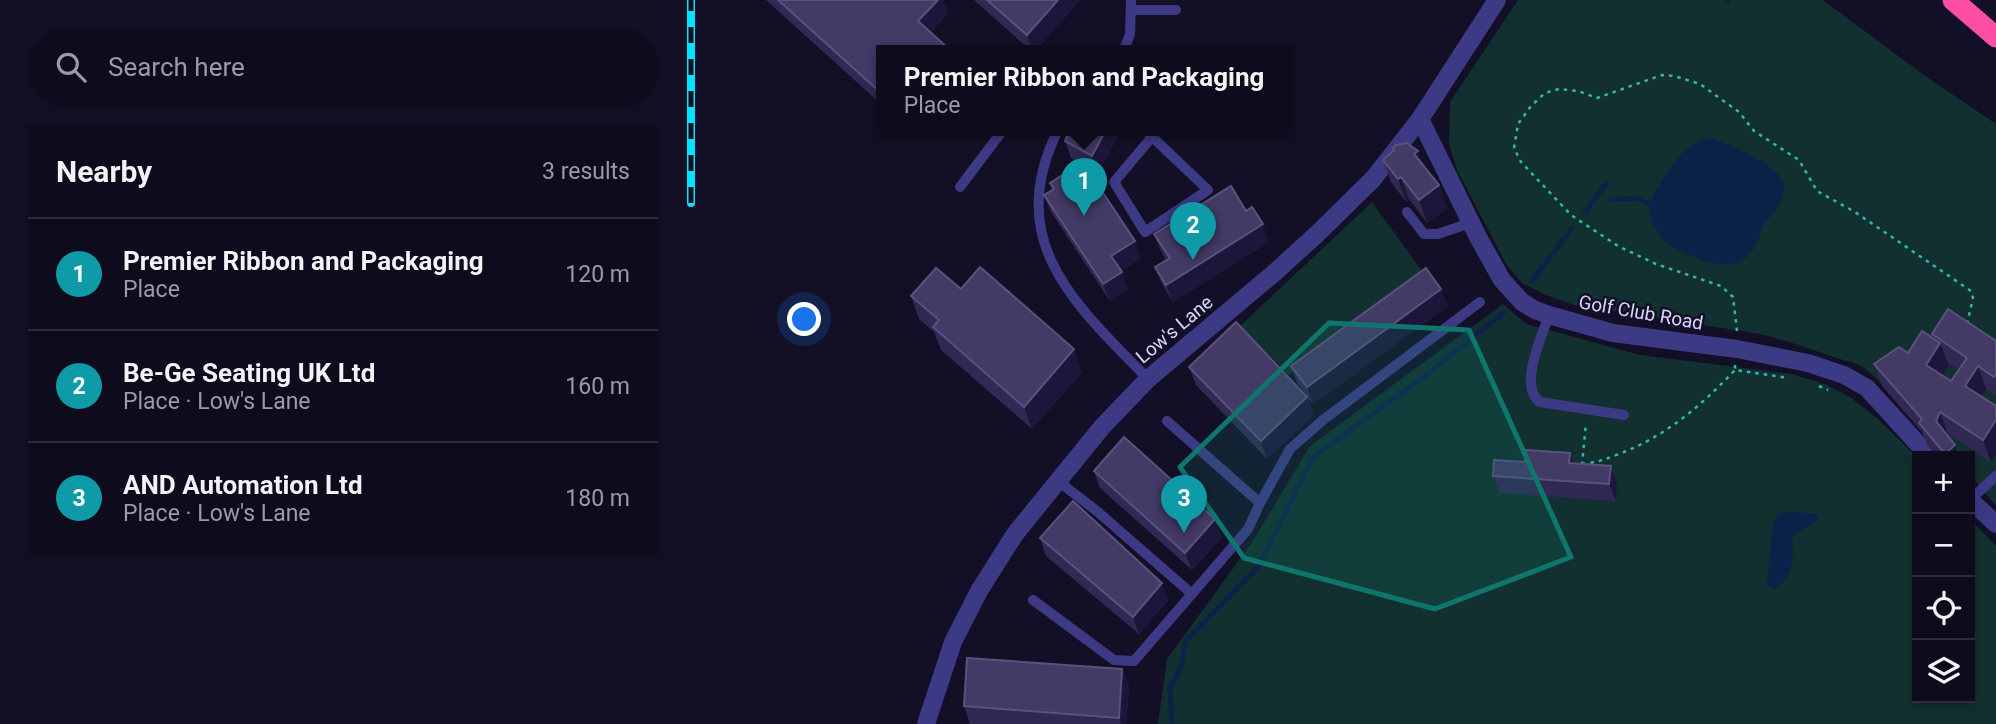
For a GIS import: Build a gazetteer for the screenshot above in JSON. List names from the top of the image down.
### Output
{
  "streets": {
    "street": ["Golf Club Road", "Low's Lane"]
  },
  "crossings": [
    ["Golf Club Road", "Low's Lane"]
  ],
  "page": {
    "search": "Search here",
    "popup": ["Premier Ribbon and Packaging", "Place"],
    "heading": ["Nearby", "3 results"],
    "pins": ["1", "2", "3"],
    "list": [
      {
        "mark": "1",
        "name": "Premier Ribbon and Packaging",
        "note": "Place",
        "value": "120 m"
      },
      {
        "mark": "2",
        "name": "Be-Ge Seating UK Ltd",
        "note": "Place · Low's Lane",
        "value": "160 m"
      },
      {
        "mark": "3",
        "name": "AND Automation Ltd",
        "note": "Place · Low's Lane",
        "value": "180 m"
      }
    ],
    "map_buttons": ["+", "−"]
  }
}
